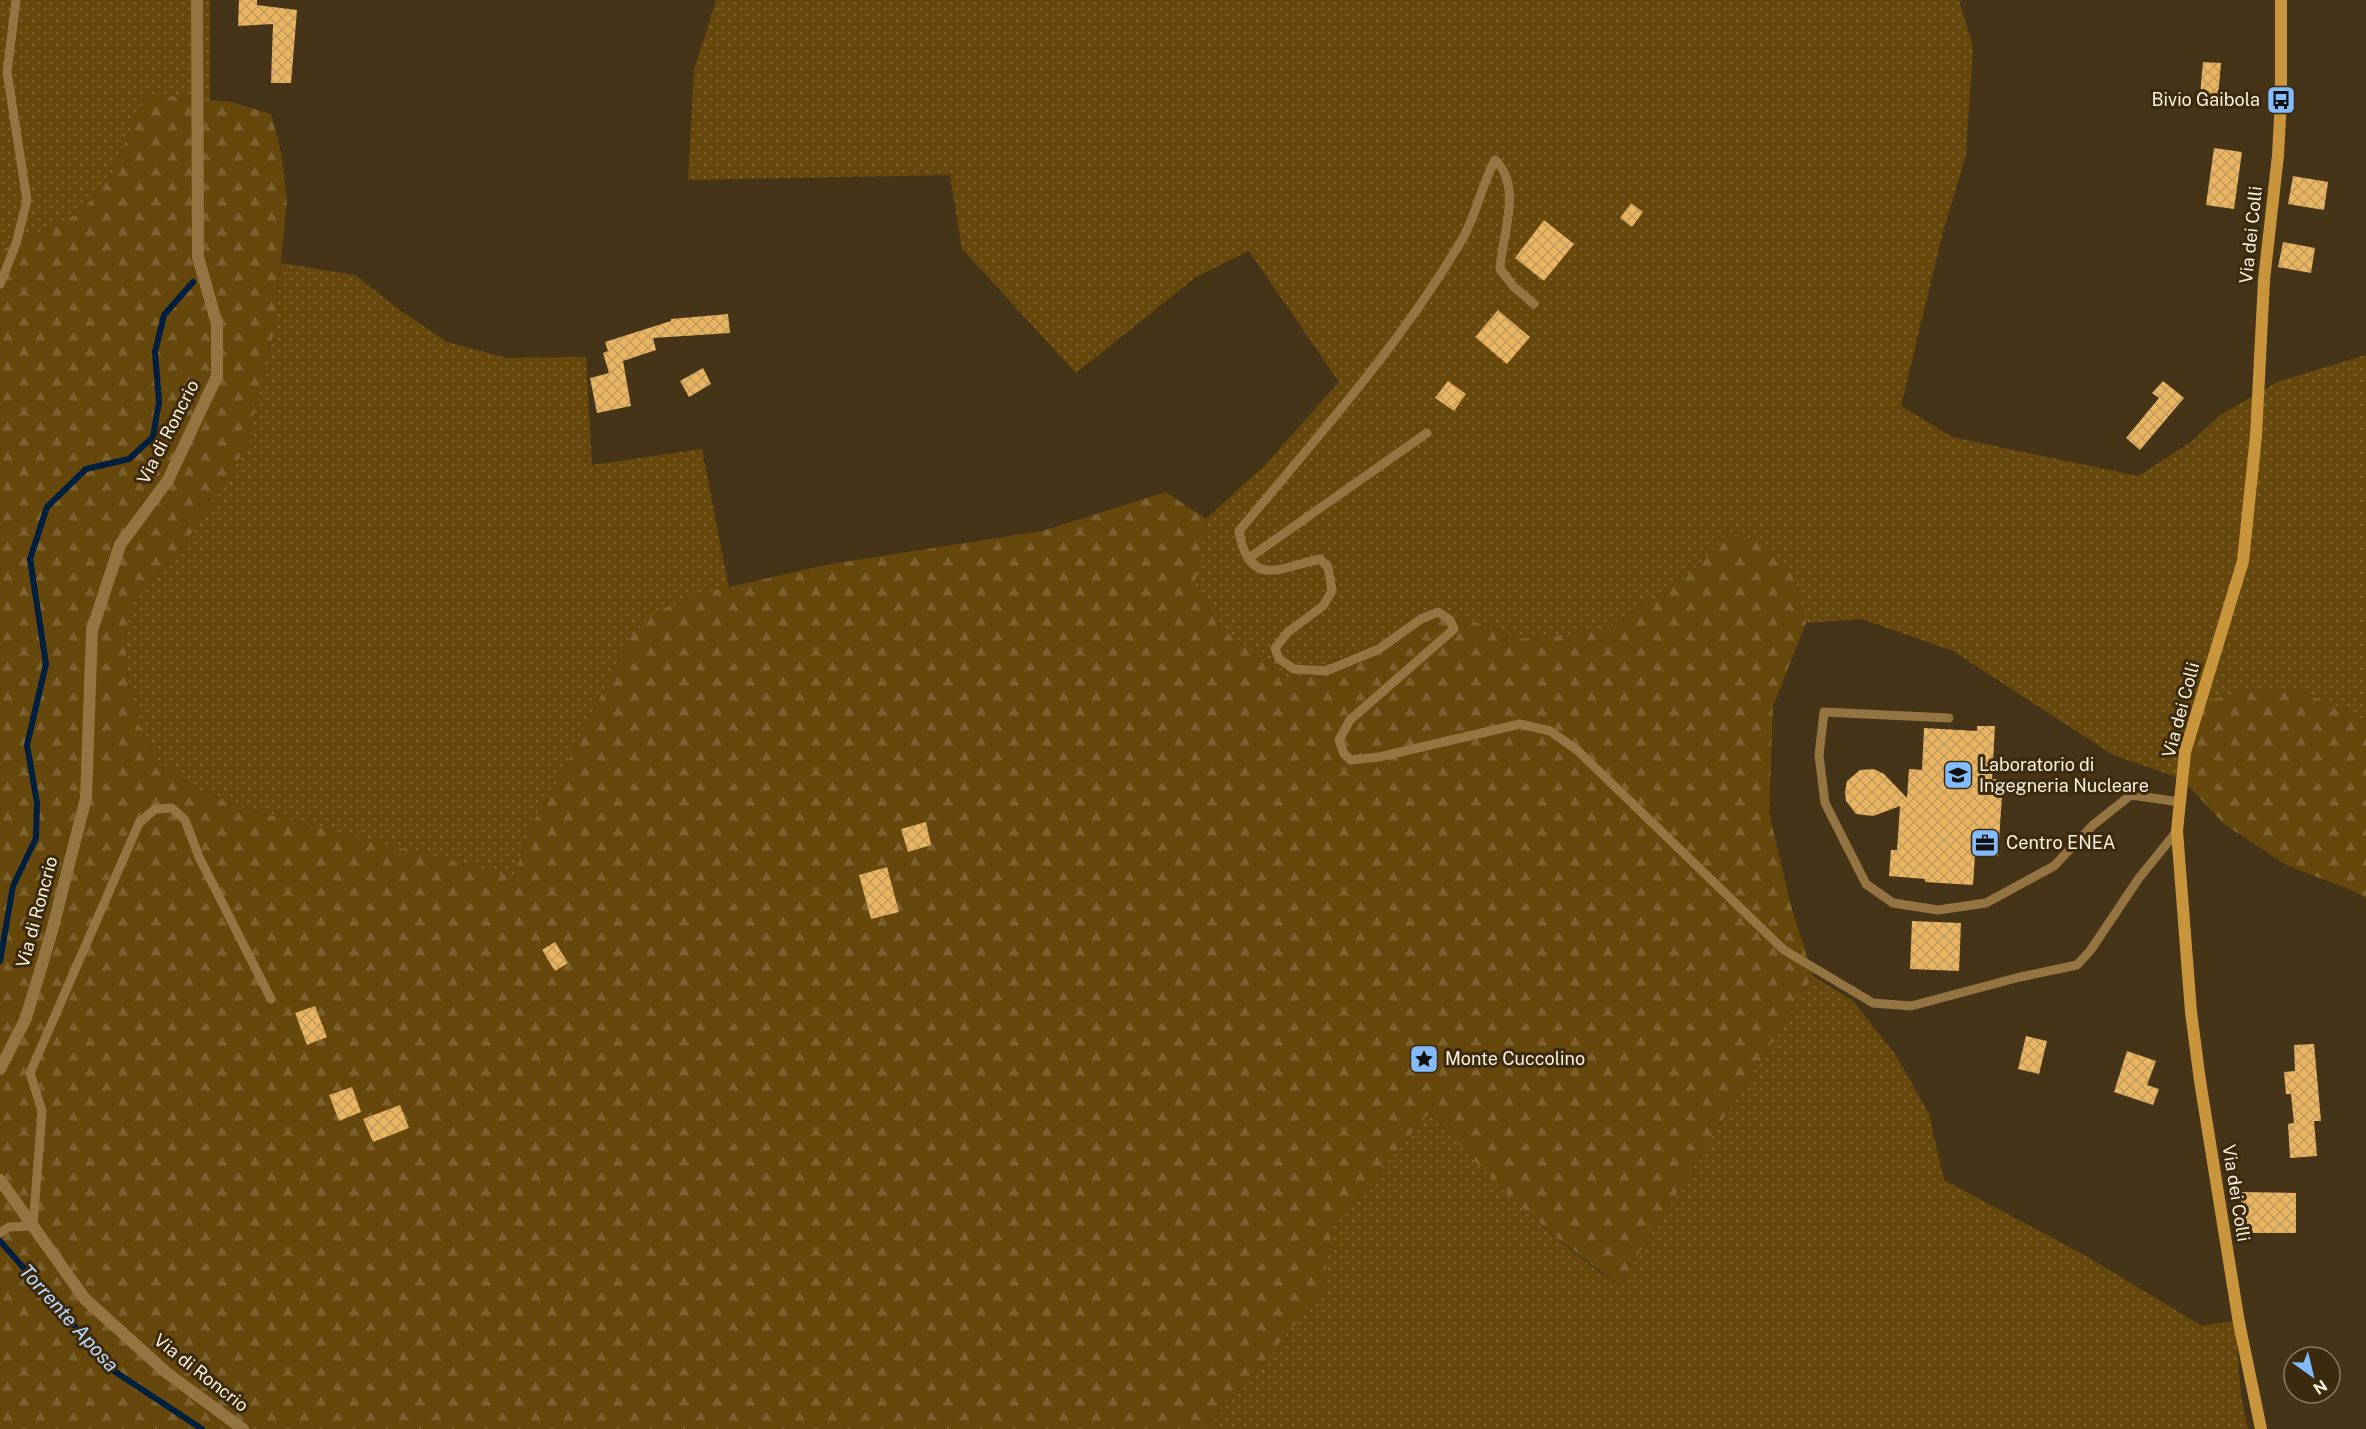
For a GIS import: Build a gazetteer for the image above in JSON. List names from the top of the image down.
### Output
{
  "streets": {
    "main road": ["Via dei Colli"],
    "street": ["Via di Roncrio"]
  },
  "water": ["Torrente Aposa"],
  "places": {
    "bus stop": ["Bivio Gaibola"],
    "school or university": ["Laboratorio di Ingegneria Nucleare"],
    "office": ["Centro ENEA"],
    "place": ["Monte Cuccolino"]
  },
  "north": "bottom right"
}
